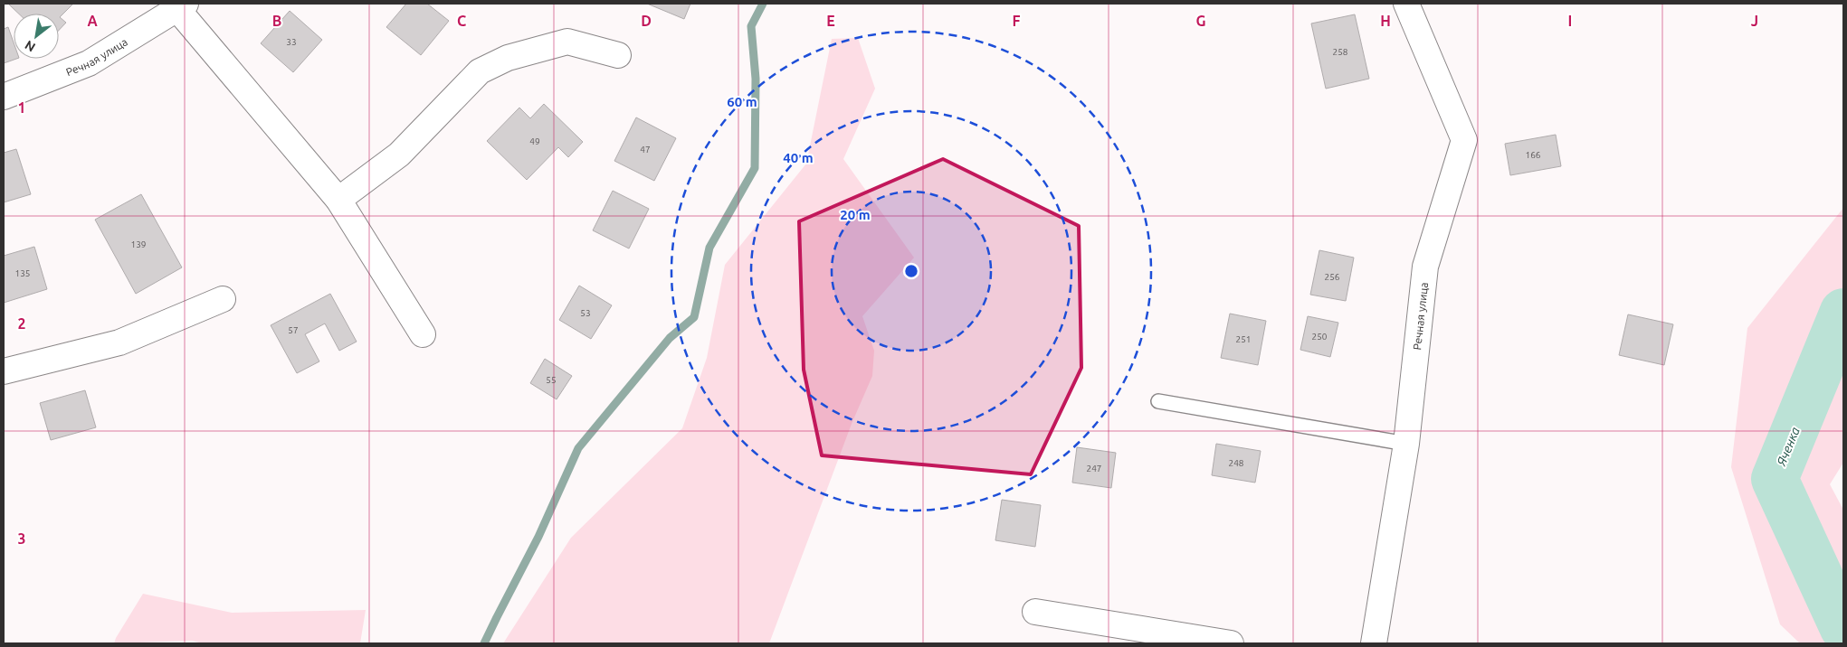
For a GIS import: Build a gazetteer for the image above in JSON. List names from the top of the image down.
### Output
{
  "streets": {
    "street": ["Речная улица"]
  },
  "water": ["Яченка"],
  "house_numbers": [
    "33",
    "258",
    "49",
    "47",
    "166",
    "139",
    "135",
    "256",
    "53",
    "57",
    "250",
    "251",
    "55",
    "248",
    "247"
  ],
  "north": "bottom left",
  "grid": {
    "columns": [
      "A",
      "B",
      "C",
      "D",
      "E",
      "F",
      "G",
      "H",
      "I",
      "J"
    ],
    "rows": ["1", "2", "3"]
  },
  "rings": ["60 m", "40 m", "20 m"]
}
